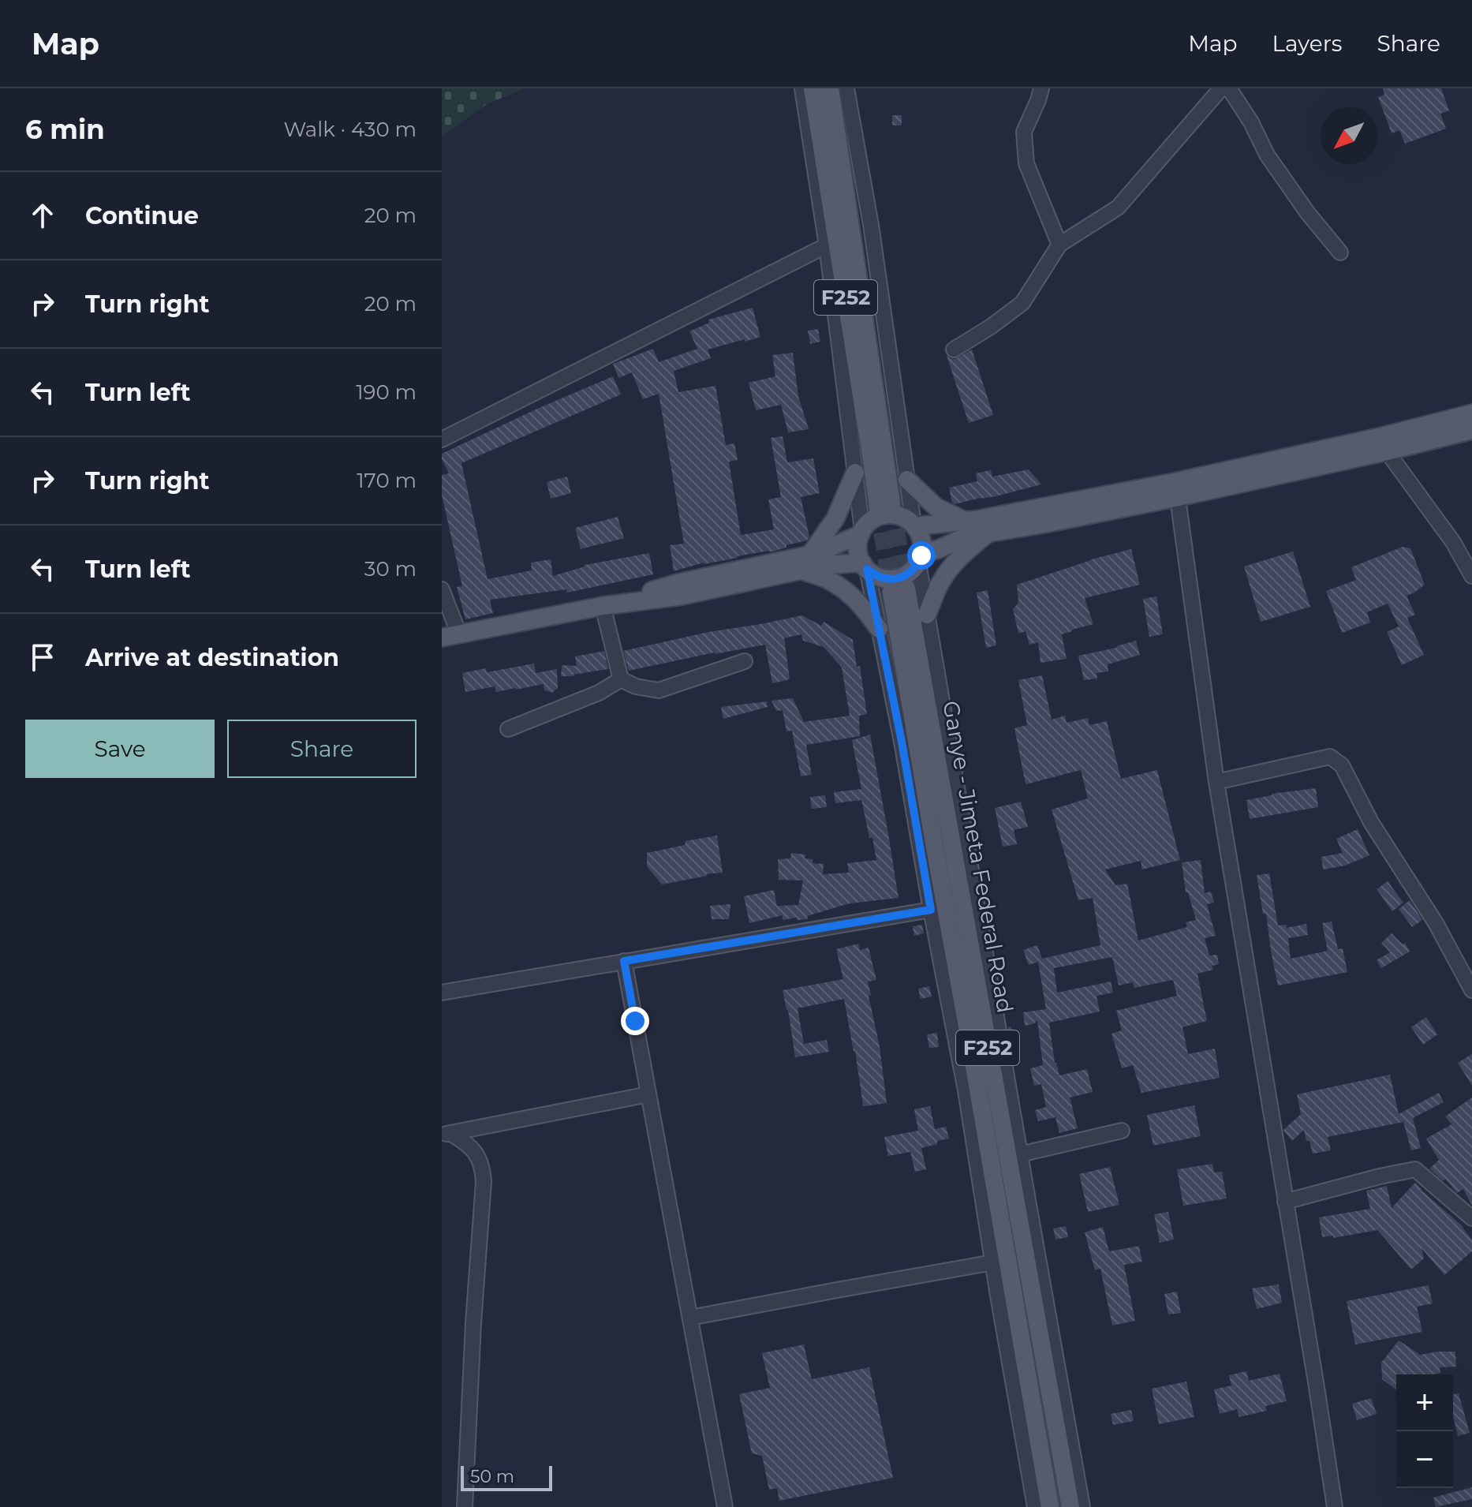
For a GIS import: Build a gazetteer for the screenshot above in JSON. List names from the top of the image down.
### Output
{
  "streets": {
    "main road": ["F252", "Ganye - Jimeta Federal Road"]
  },
  "scale_bar": "50 m",
  "north": "bottom left",
  "page": {
    "header": "Map",
    "nav": ["Map", "Layers", "Share"],
    "heading": ["6 min", "Walk · 430 m"],
    "list": [
      ["Continue", "20 m"],
      ["Turn right", "20 m"],
      ["Turn left", "190 m"],
      ["Turn right", "170 m"],
      ["Turn left", "30 m"],
      "Arrive at destination"
    ],
    "buttons": ["Save", "Share"],
    "map_buttons": ["+", "−"],
    "scale": "50 m"
  }
}
